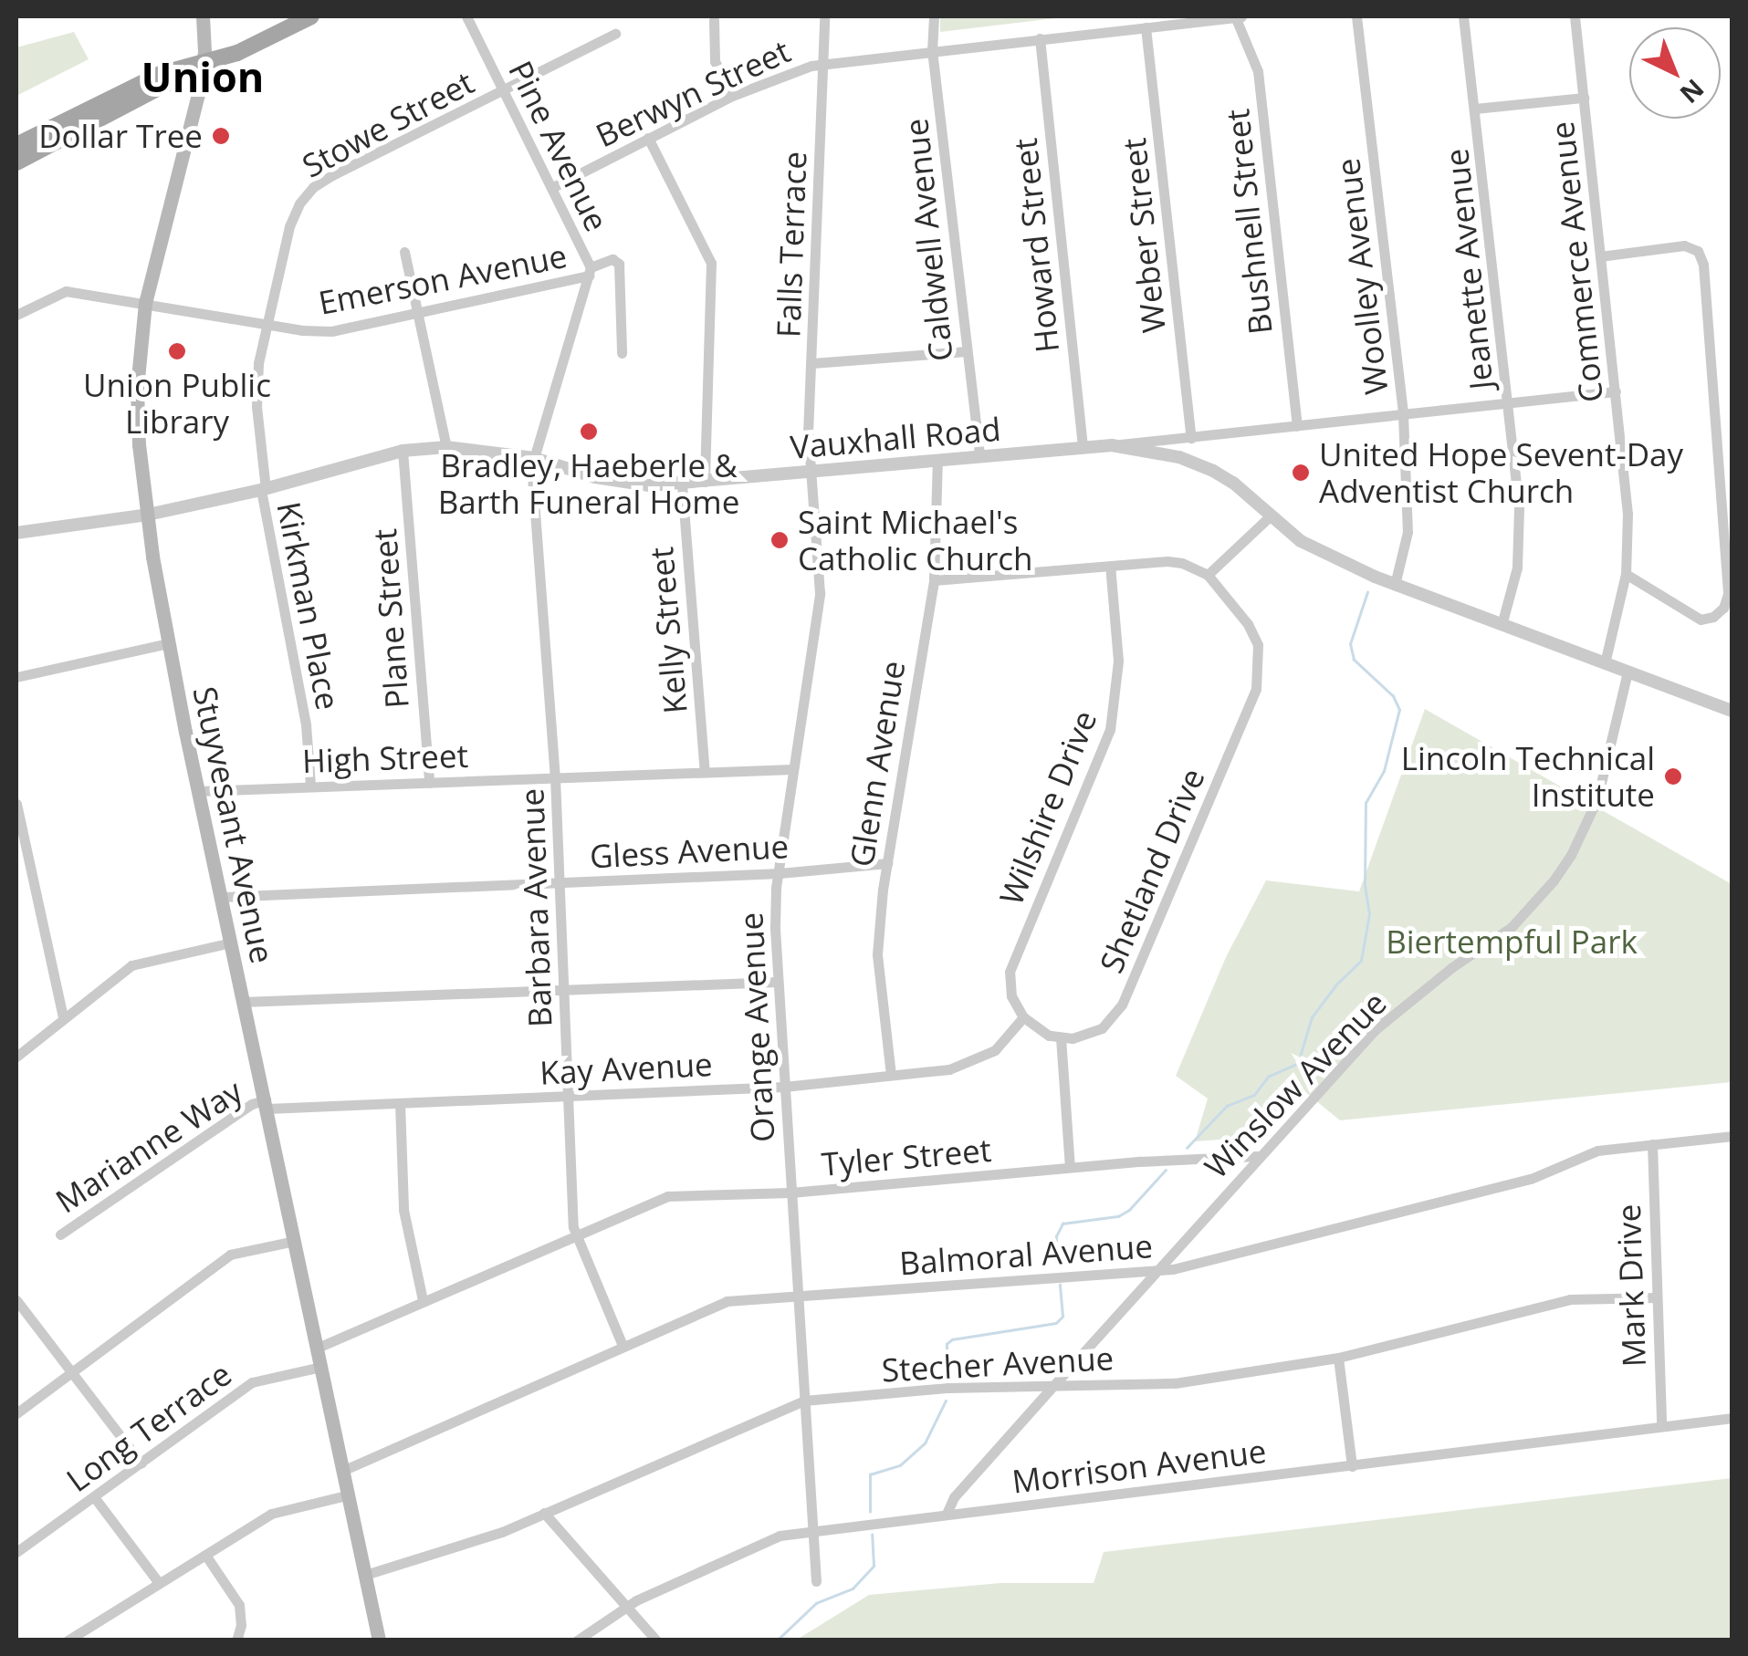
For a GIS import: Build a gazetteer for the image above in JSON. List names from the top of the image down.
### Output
{
  "streets": {
    "main road": ["Stuyvesant Avenue"],
    "street": [
      "Berwyn Street",
      "Stowe Street",
      "Pine Avenue",
      "Bushnell Street",
      "Weber Street",
      "Caldwell Avenue",
      "Falls Terrace",
      "Howard Street",
      "Commerce Avenue",
      "Jeanette Avenue",
      "Woolley Avenue",
      "Emerson Avenue",
      "Vauxhall Road",
      "Kirkman Place",
      "Plane Street",
      "Kelly Street",
      "High Street",
      "Glenn Avenue",
      "Wilshire Drive",
      "Gless Avenue",
      "Shetland Drive",
      "Barbara Avenue",
      "Orange Avenue",
      "Kay Avenue",
      "Winslow Avenue",
      "Marianne Way",
      "Tyler Street",
      "Balmoral Avenue",
      "Mark Drive",
      "Stecher Avenue",
      "Long Terrace",
      "Morrison Avenue"
    ]
  },
  "crossings": [
    ["Berwyn Street", "Pine Avenue"],
    ["Berwyn Street", "Bushnell Street"],
    ["Berwyn Street", "Weber Street"],
    ["Berwyn Street", "Caldwell Avenue"],
    ["Berwyn Street", "Falls Terrace"],
    ["Berwyn Street", "Howard Street"],
    ["Stowe Street", "Pine Avenue"],
    ["Stowe Street", "Emerson Avenue"],
    ["Stowe Street", "Vauxhall Road"],
    ["Stowe Street", "Kirkman Place"],
    ["Pine Avenue", "Emerson Avenue"],
    ["Pine Avenue", "Vauxhall Road"],
    ["Pine Avenue", "Barbara Avenue"],
    ["Caldwell Avenue", "Vauxhall Road"],
    ["Falls Terrace", "Vauxhall Road"],
    ["Falls Terrace", "Orange Avenue"],
    ["Howard Street", "Vauxhall Road"],
    ["Commerce Avenue", "Vauxhall Road"],
    ["Jeanette Avenue", "Vauxhall Road"],
    ["Woolley Avenue", "Vauxhall Road"],
    ["Emerson Avenue", "Stuyvesant Avenue"],
    ["Vauxhall Road", "Kirkman Place"],
    ["Vauxhall Road", "Plane Street"],
    ["Vauxhall Road", "Kelly Street"],
    ["Vauxhall Road", "Glenn Avenue"],
    ["Vauxhall Road", "Stuyvesant Avenue"],
    ["Vauxhall Road", "Barbara Avenue"],
    ["Vauxhall Road", "Orange Avenue"],
    ["Vauxhall Road", "Winslow Avenue"],
    ["Kirkman Place", "High Street"],
    ["Plane Street", "High Street"],
    ["Kelly Street", "High Street"],
    ["High Street", "Stuyvesant Avenue"],
    ["High Street", "Barbara Avenue"],
    ["High Street", "Orange Avenue"],
    ["Glenn Avenue", "Gless Avenue"],
    ["Glenn Avenue", "Kay Avenue"],
    ["Wilshire Drive", "Kay Avenue"],
    ["Stuyvesant Avenue", "Gless Avenue"],
    ["Stuyvesant Avenue", "Kay Avenue"],
    ["Stuyvesant Avenue", "Marianne Way"],
    ["Stuyvesant Avenue", "Tyler Street"],
    ["Stuyvesant Avenue", "Balmoral Avenue"],
    ["Stuyvesant Avenue", "Stecher Avenue"],
    ["Stuyvesant Avenue", "Long Terrace"],
    ["Gless Avenue", "Barbara Avenue"],
    ["Gless Avenue", "Orange Avenue"],
    ["Barbara Avenue", "Kay Avenue"],
    ["Barbara Avenue", "Tyler Street"],
    ["Barbara Avenue", "Balmoral Avenue"],
    ["Orange Avenue", "Kay Avenue"],
    ["Orange Avenue", "Tyler Street"],
    ["Orange Avenue", "Balmoral Avenue"],
    ["Orange Avenue", "Stecher Avenue"],
    ["Orange Avenue", "Morrison Avenue"],
    ["Kay Avenue", "Marianne Way"],
    ["Winslow Avenue", "Tyler Street"],
    ["Winslow Avenue", "Balmoral Avenue"],
    ["Winslow Avenue", "Stecher Avenue"],
    ["Winslow Avenue", "Morrison Avenue"],
    ["Balmoral Avenue", "Mark Drive"],
    ["Mark Drive", "Stecher Avenue"],
    ["Mark Drive", "Morrison Avenue"]
  ],
  "districts": ["Union"],
  "parks": ["Biertempful Park"],
  "places": [
    "Dollar Tree",
    "Union Public Library",
    "Bradley, Haeberle & Barth Funeral Home",
    "United Hope Sevent-Day Adventist Church",
    "Saint Michael's Catholic Church",
    "Lincoln Technical Institute"
  ],
  "north": "bottom right"
}
